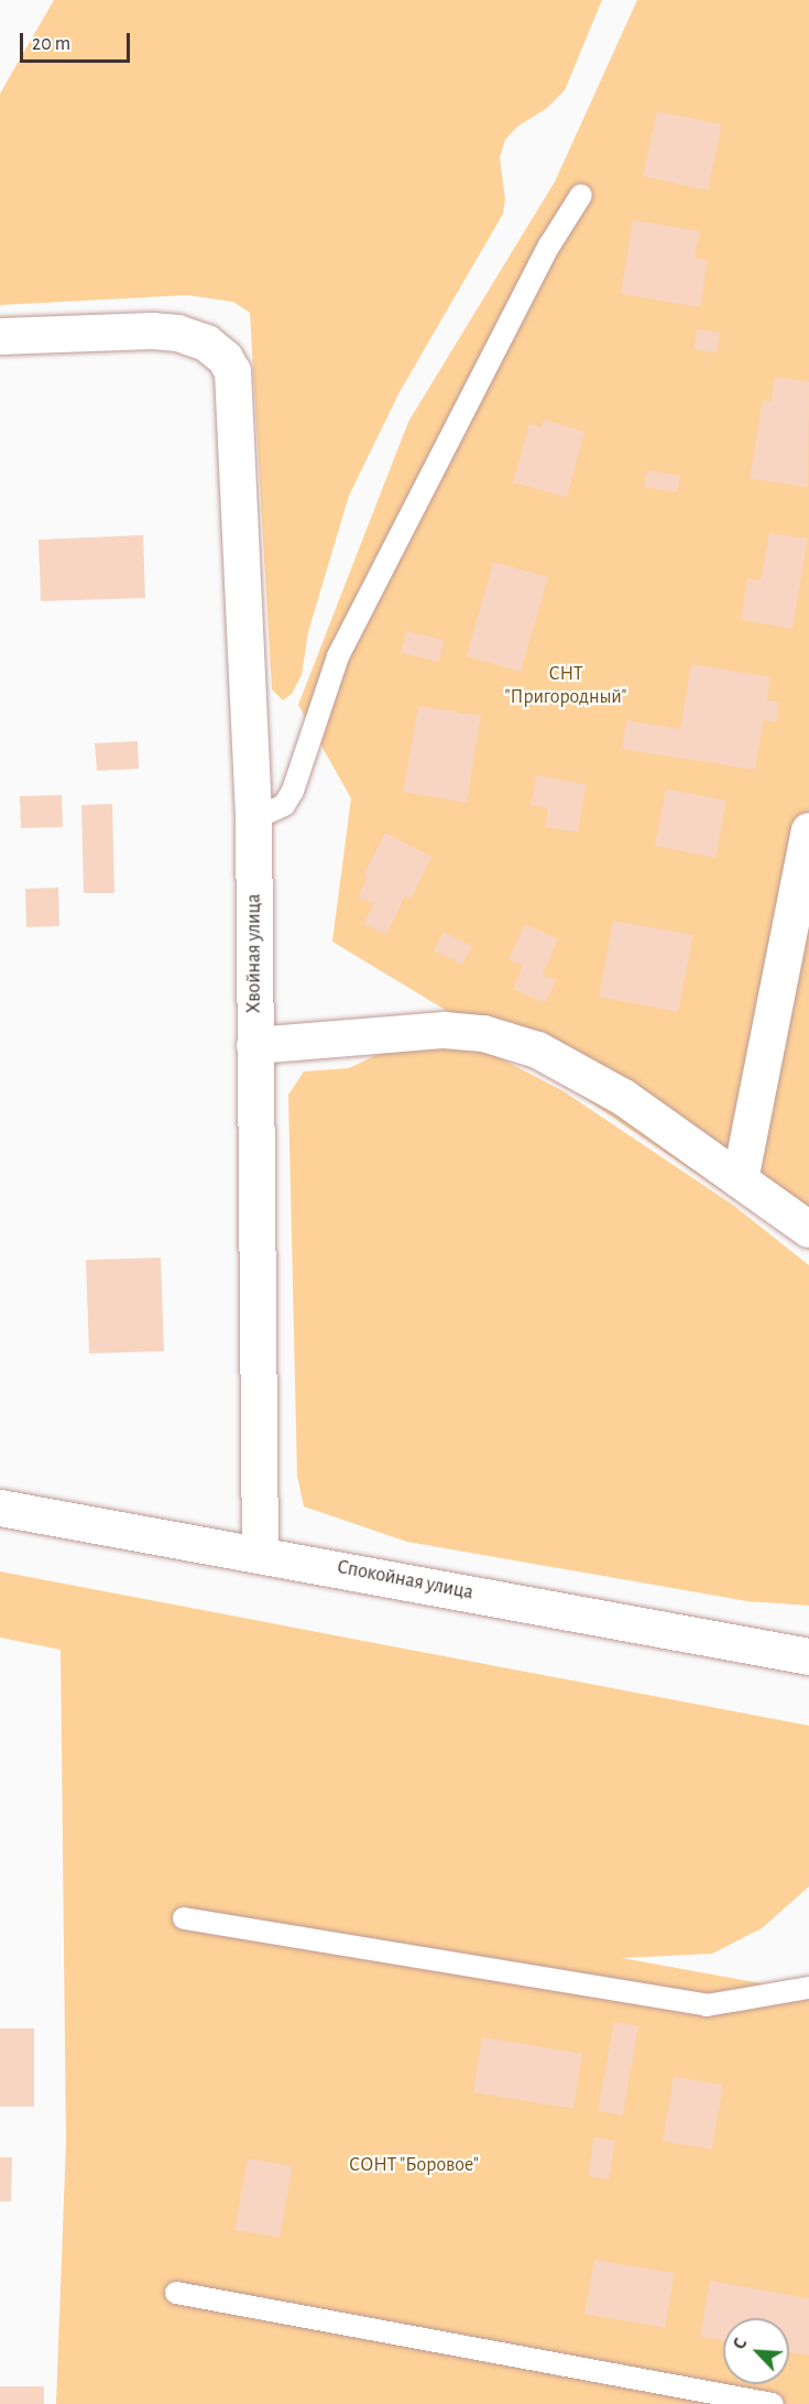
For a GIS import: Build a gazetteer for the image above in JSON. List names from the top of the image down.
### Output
{
  "streets": {
    "street": ["Хвойная улица", "Спокойная улица"]
  },
  "crossings": [
    ["Хвойная улица", "Спокойная улица"]
  ],
  "parks": ["СНТ \"Пригородный\"", "СОНТ \"Боровое\""],
  "scale_bar": "20 m",
  "north": "top left"
}
